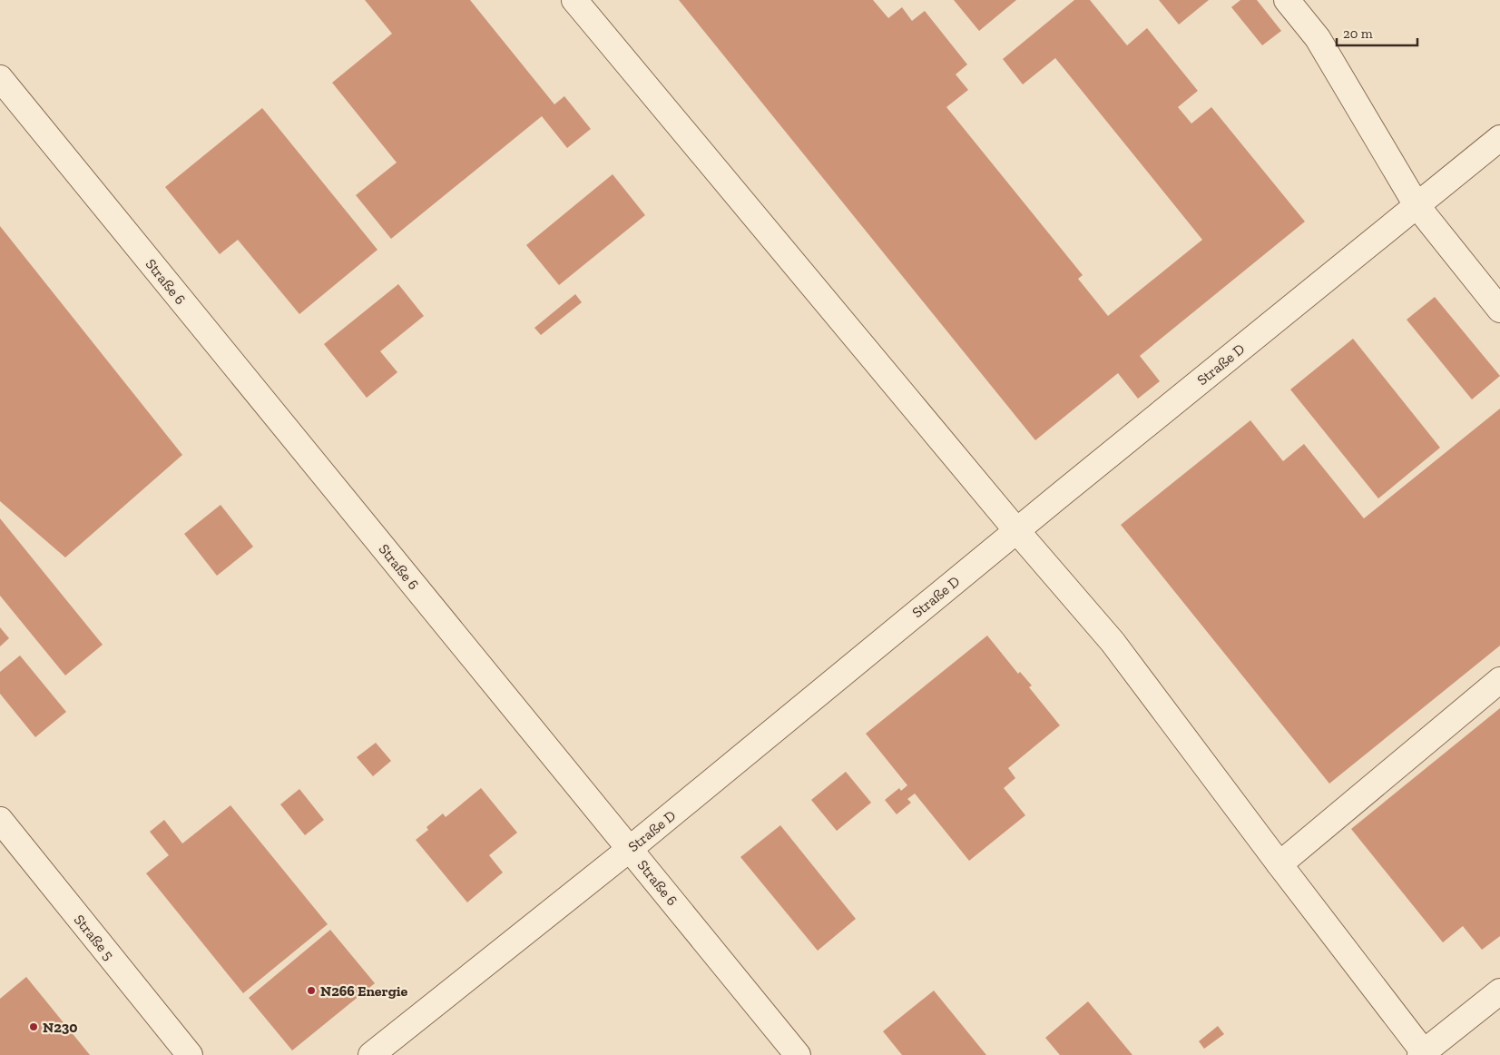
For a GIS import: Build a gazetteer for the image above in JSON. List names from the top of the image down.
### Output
{
  "streets": {
    "lane": ["Straße 6", "Straße D", "Straße 5"]
  },
  "crossings": [
    ["Straße 6", "Straße D"]
  ],
  "places": ["N266 Energie", "N230"],
  "scale_bar": "20 m"
}
